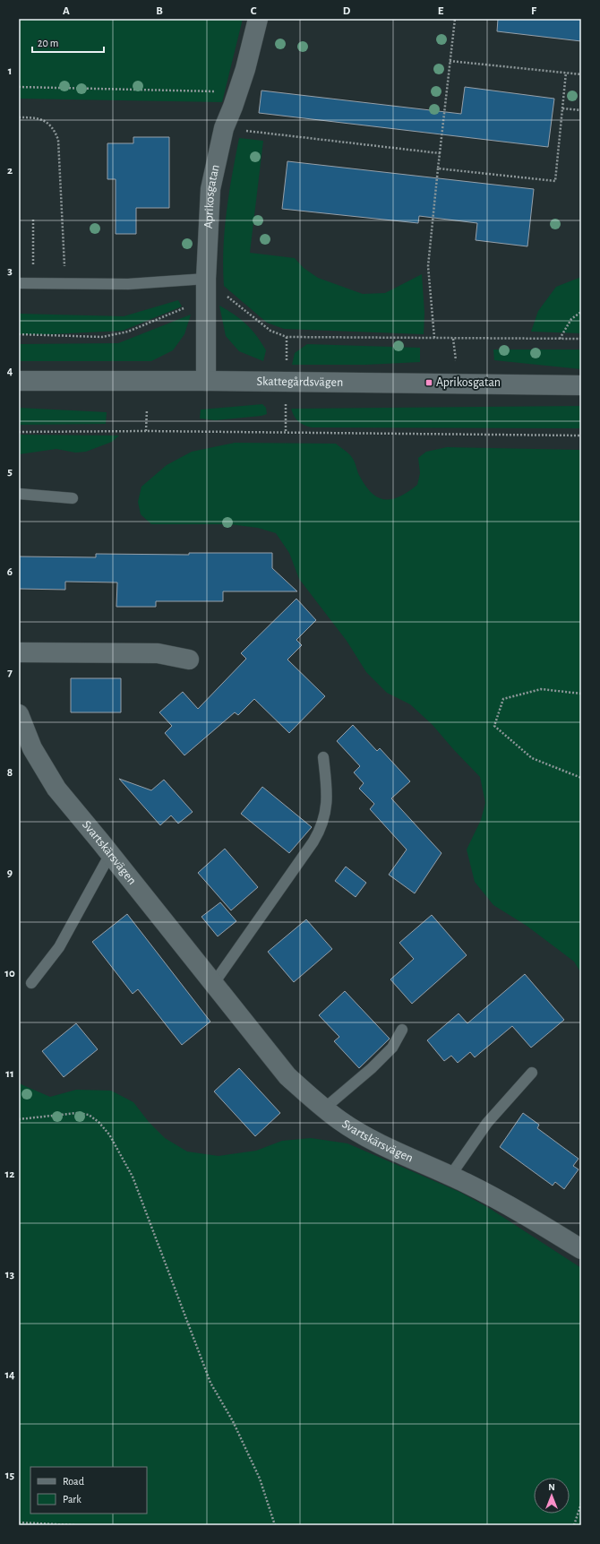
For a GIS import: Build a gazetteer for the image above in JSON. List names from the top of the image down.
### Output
{
  "streets": {
    "street": ["Aprikosgatan", "Skattegårdsvägen", "Svartskärsvägen"]
  },
  "crossings": [
    ["Aprikosgatan", "Skattegårdsvägen"]
  ],
  "places": {
    "transit": ["Aprikosgatan"]
  },
  "legend": ["Road", "Park"],
  "scale_bar": "20 m",
  "north": "top",
  "grid": {
    "columns": [
      "A",
      "B",
      "C",
      "D",
      "E",
      "F"
    ],
    "rows": [
      "1",
      "2",
      "3",
      "4",
      "5",
      "6",
      "7",
      "8",
      "9",
      "10",
      "11",
      "12",
      "13",
      "14",
      "15"
    ]
  }
}
